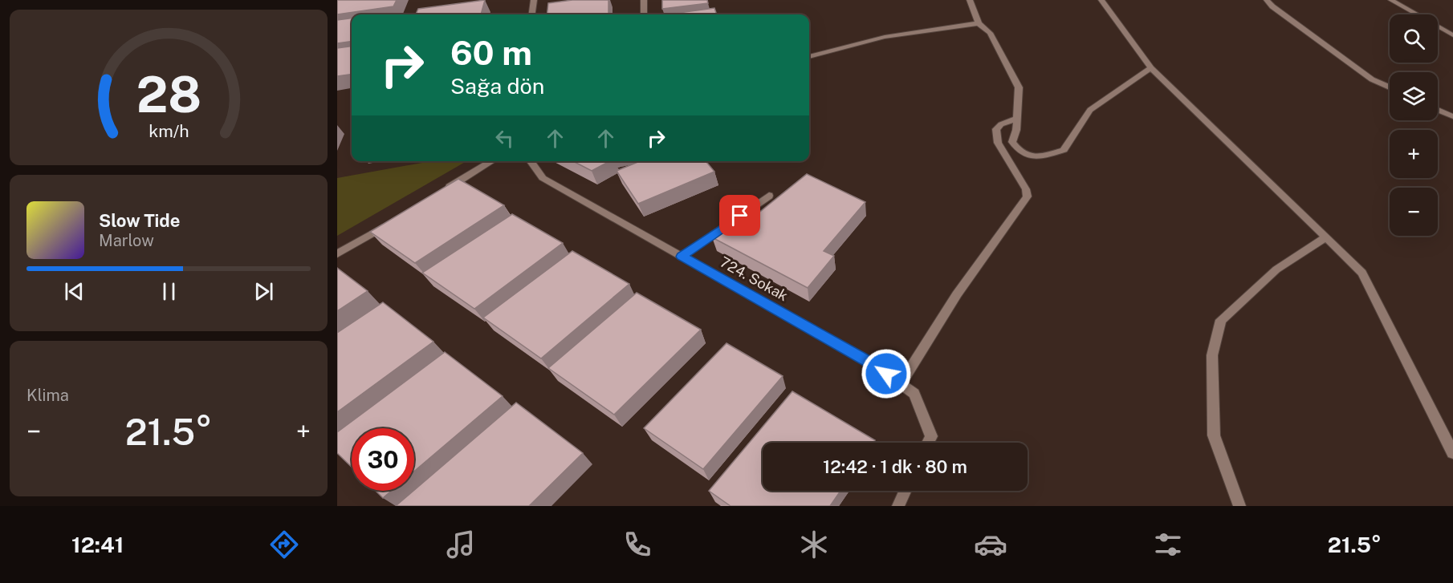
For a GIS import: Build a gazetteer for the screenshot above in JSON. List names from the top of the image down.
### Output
{
  "streets": {
    "street": ["724. Sokak"]
  },
  "page": {
    "map_buttons": ["+", "−"],
    "turn": ["60 m", "Sağa dön"],
    "song": ["Slow Tide", "Marlow"],
    "tile": "Klima",
    "heat": ["−", "21.5°", "+"],
    "limit": "30",
    "trip": "12:42 · 1 dk · 80 m",
    "tabs": ["12:41", "21.5°"],
    "gauge": ["28", "km/h"]
  }
}
